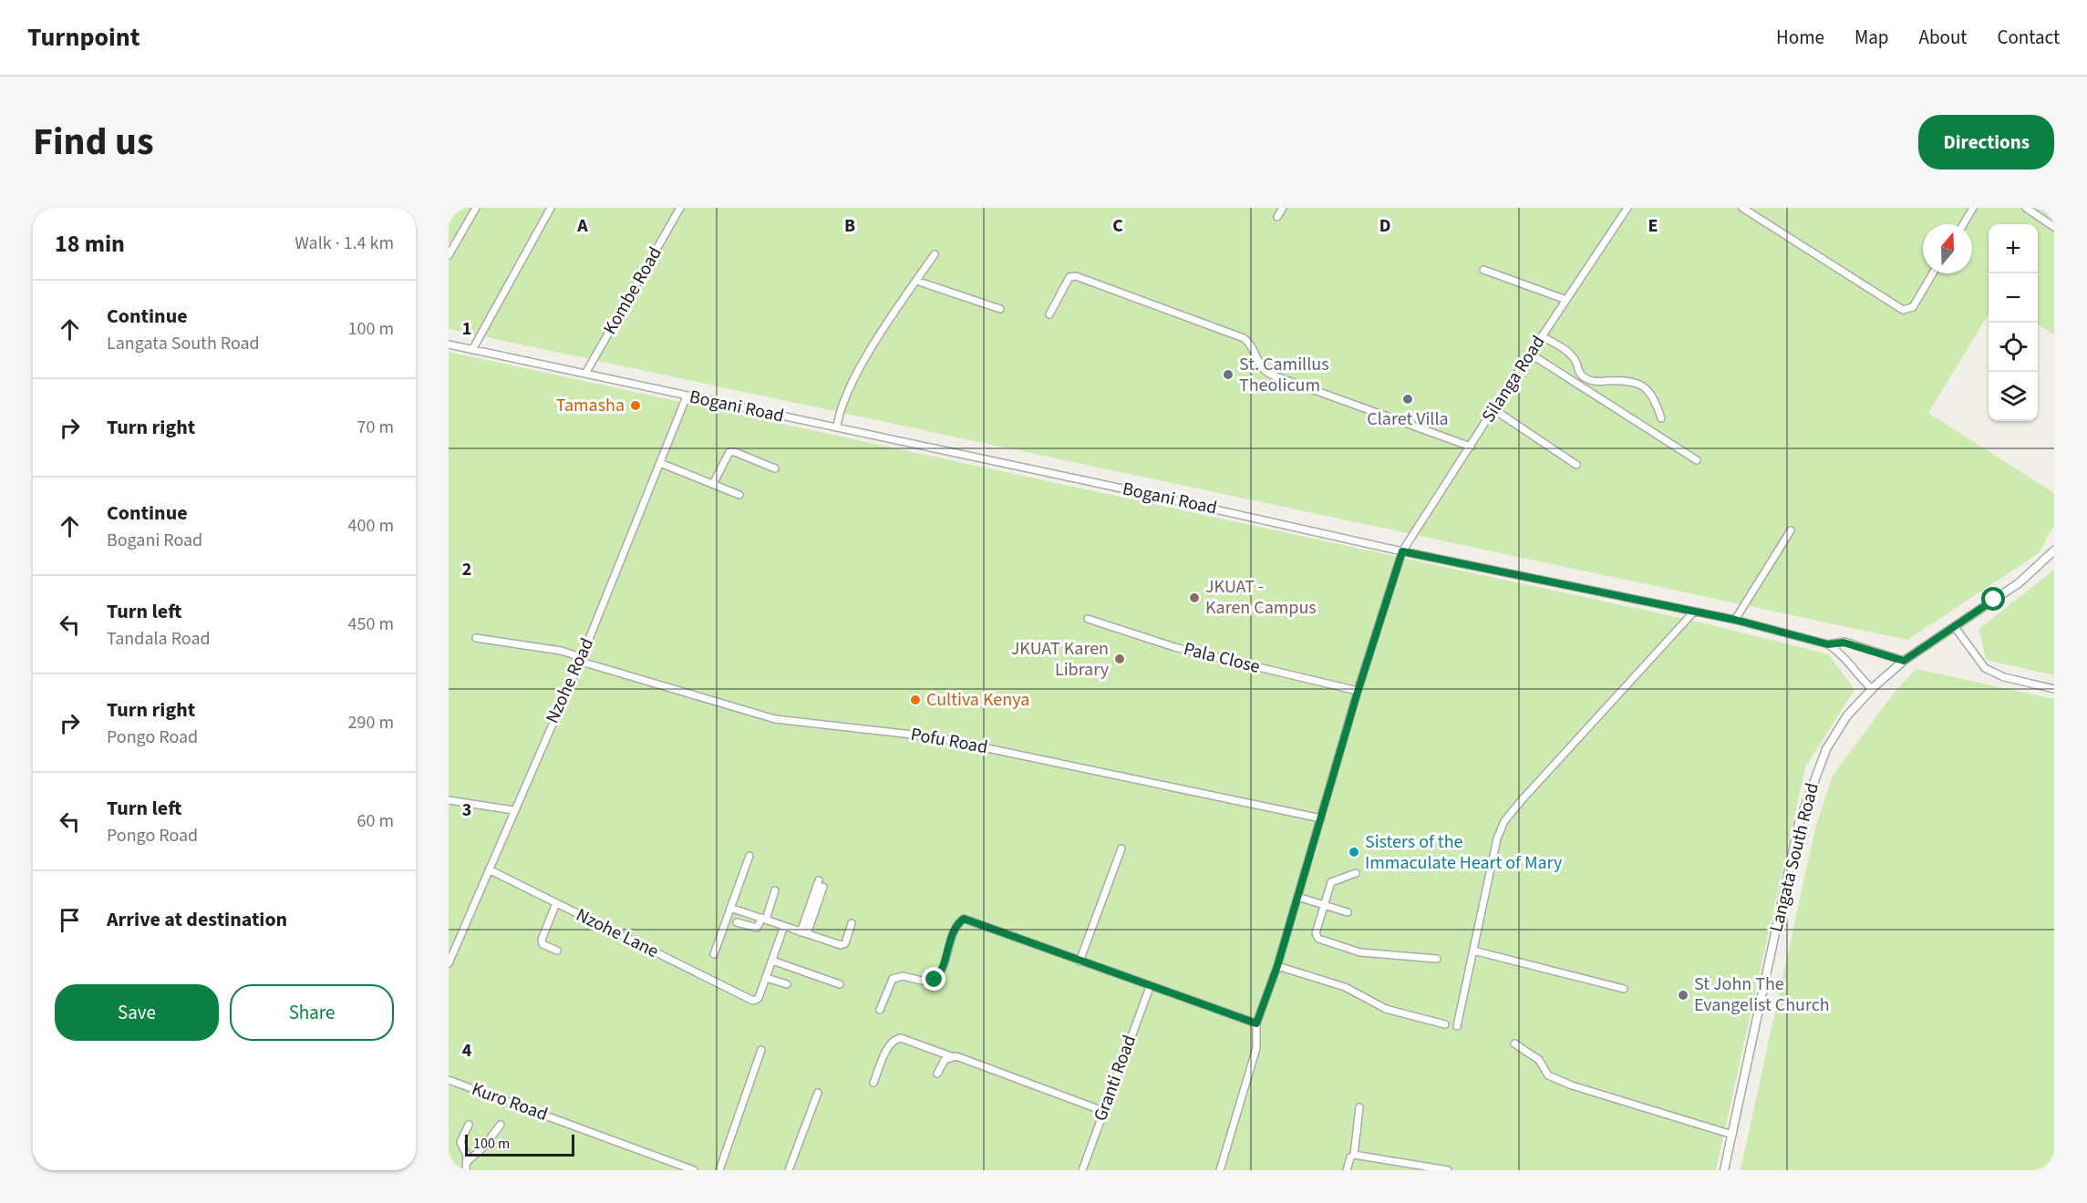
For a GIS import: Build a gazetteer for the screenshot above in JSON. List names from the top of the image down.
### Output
{
  "streets": {
    "street": [
      "Kombe Road",
      "Silanga Road",
      "Bogani Road",
      "Pala Close",
      "Nzohe Road",
      "Pofu Road",
      "Langata South Road",
      "Nzohe Lane",
      "Granti Road",
      "Kuro Road"
    ]
  },
  "crossings": [
    ["Kombe Road", "Bogani Road"],
    ["Silanga Road", "Bogani Road"],
    ["Silanga Road", "Pala Close"],
    ["Silanga Road", "Pofu Road"],
    ["Bogani Road", "Nzohe Road"],
    ["Bogani Road", "Langata South Road"],
    ["Nzohe Road", "Pofu Road"],
    ["Nzohe Road", "Nzohe Lane"]
  ],
  "places": [
    "St. Camillus Theolicum",
    "Claret Villa",
    "Tamasha",
    "JKUAT - Karen Campus",
    "JKUAT Karen Library",
    "Cultiva Kenya",
    "Sisters of the Immaculate Heart of Mary",
    "St John The Evangelist Church"
  ],
  "scale_bar": "100 m",
  "north": "top",
  "page": {
    "header": "Turnpoint",
    "nav": [
      "Home",
      "Map",
      "About",
      "Contact"
    ],
    "title": "Find us",
    "buttons": [
      "Directions",
      ["Save", "Share"]
    ],
    "heading": ["18 min", "Walk · 1.4 km"],
    "map_buttons": ["+", "−"],
    "list": [
      ["Continue", "Langata South Road", "100 m"],
      ["Turn right", "70 m"],
      ["Continue", "Bogani Road", "400 m"],
      ["Turn left", "Tandala Road", "450 m"],
      ["Turn right", "Pongo Road", "290 m"],
      ["Turn left", "Pongo Road", "60 m"],
      "Arrive at destination"
    ],
    "scale": "100 m"
  },
  "grid": {
    "columns": [
      "A",
      "B",
      "C",
      "D",
      "E"
    ],
    "rows": [
      "1",
      "2",
      "3",
      "4"
    ]
  }
}
